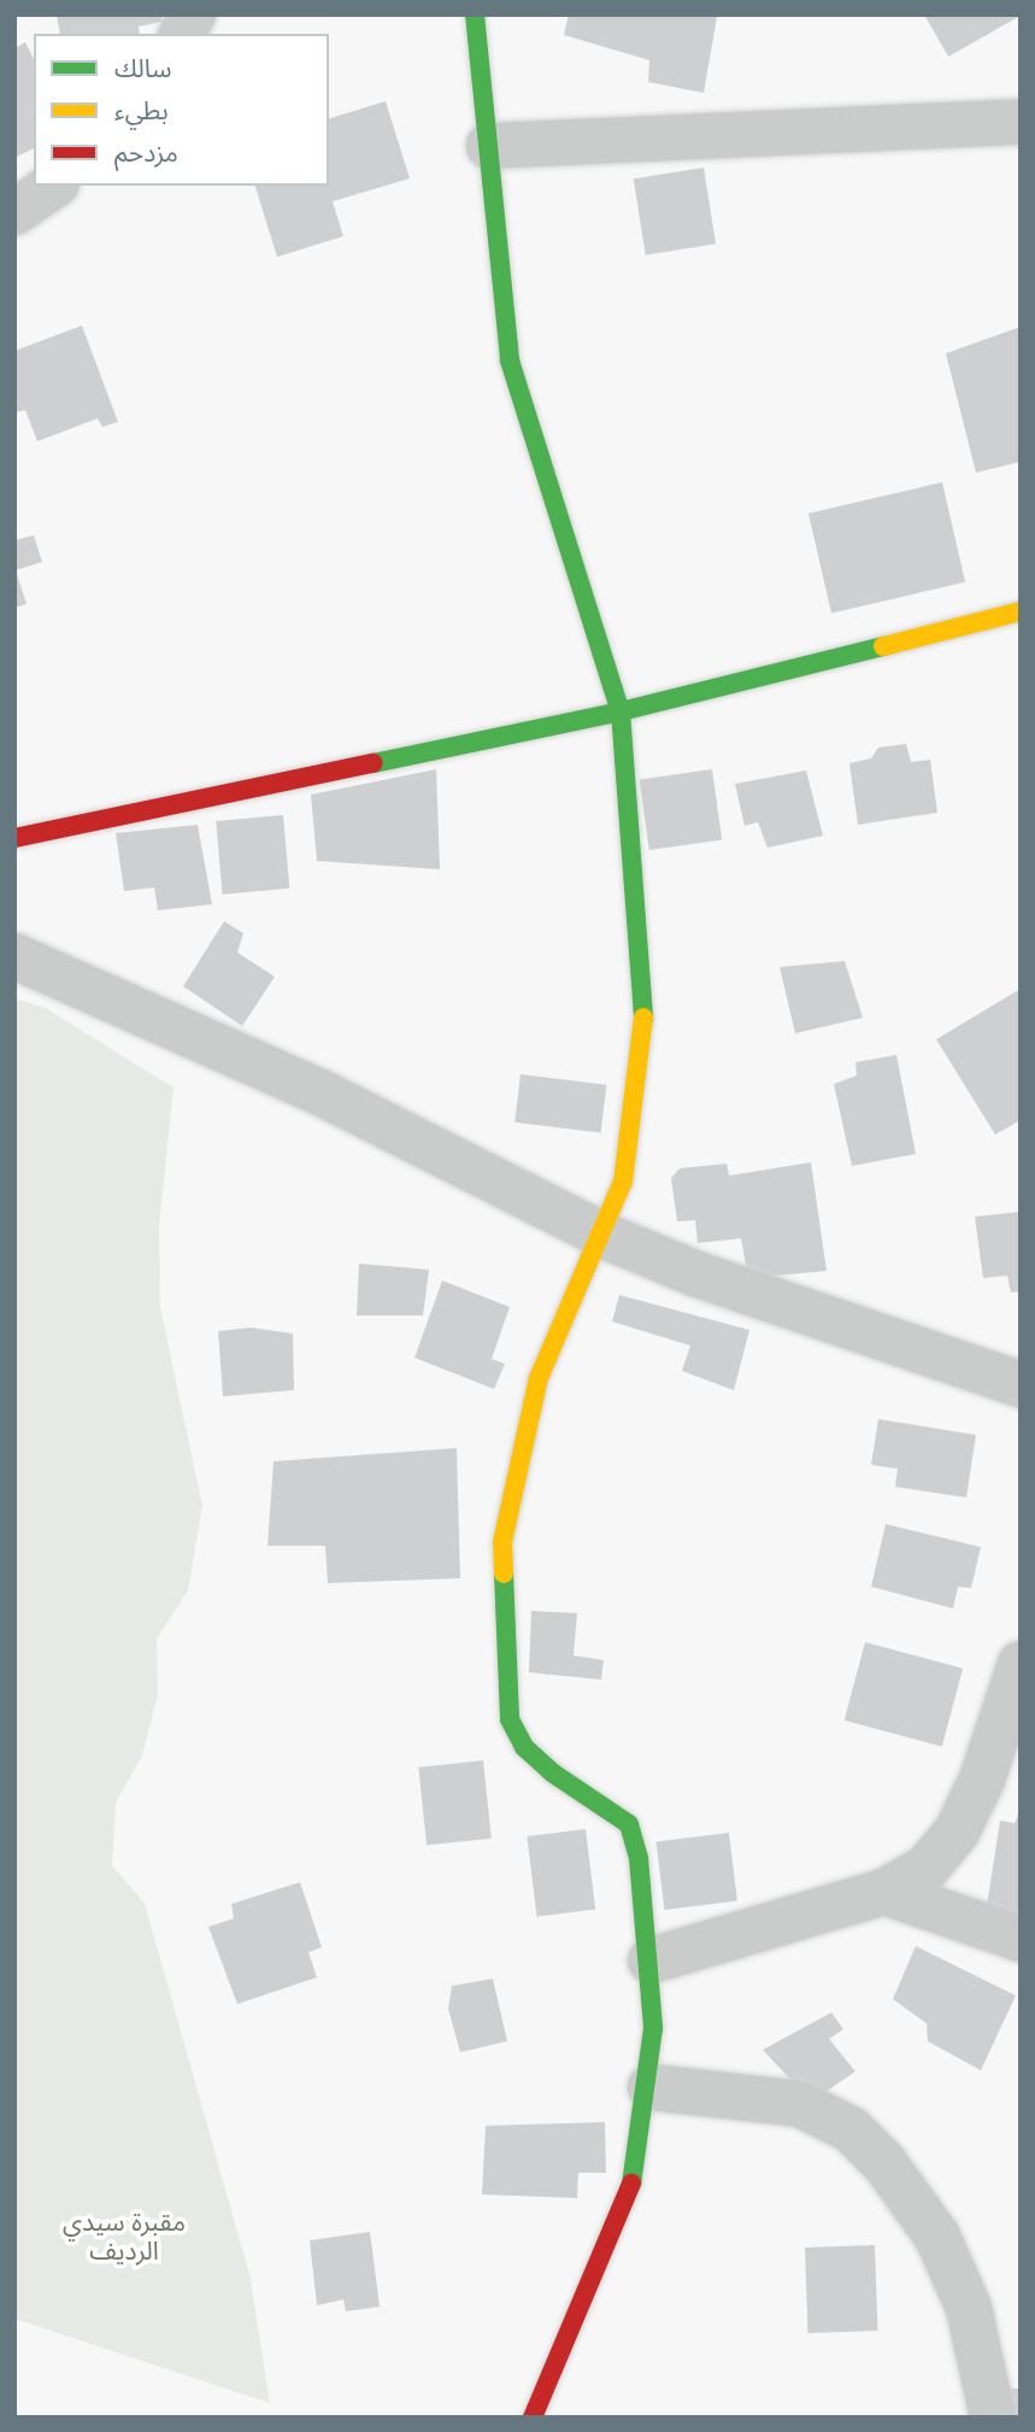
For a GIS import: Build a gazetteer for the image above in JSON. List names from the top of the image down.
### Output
{
  "parks": ["مقبرة سيدي الرديف"],
  "legend": ["سالك", "بطيء", "مزدحم"]
}
